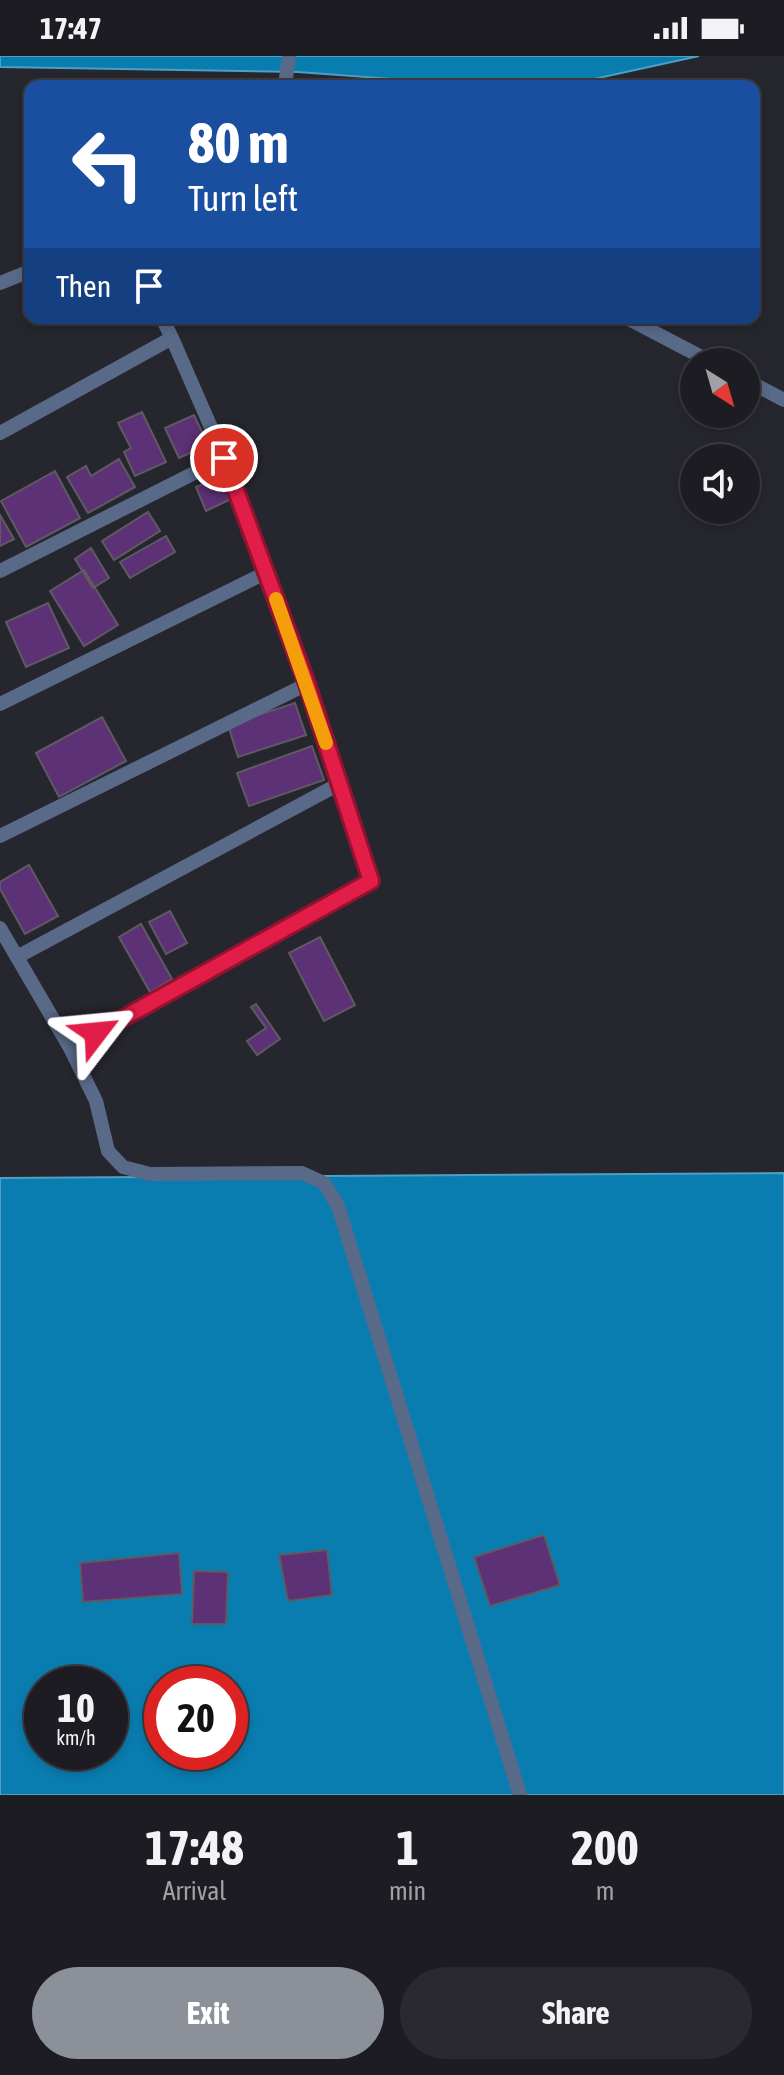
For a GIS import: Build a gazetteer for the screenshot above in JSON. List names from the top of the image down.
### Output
{
  "north": "bottom right",
  "page": {
    "status": "17:47",
    "turn": ["80 m", "Turn left"],
    "then": "Then",
    "speed": "10 km/h",
    "limit": "20",
    "eta": [
      "17:48",
      "Arrival",
      "1",
      "min",
      "200",
      "m"
    ],
    "buttons": ["Exit", "Share"]
  }
}
